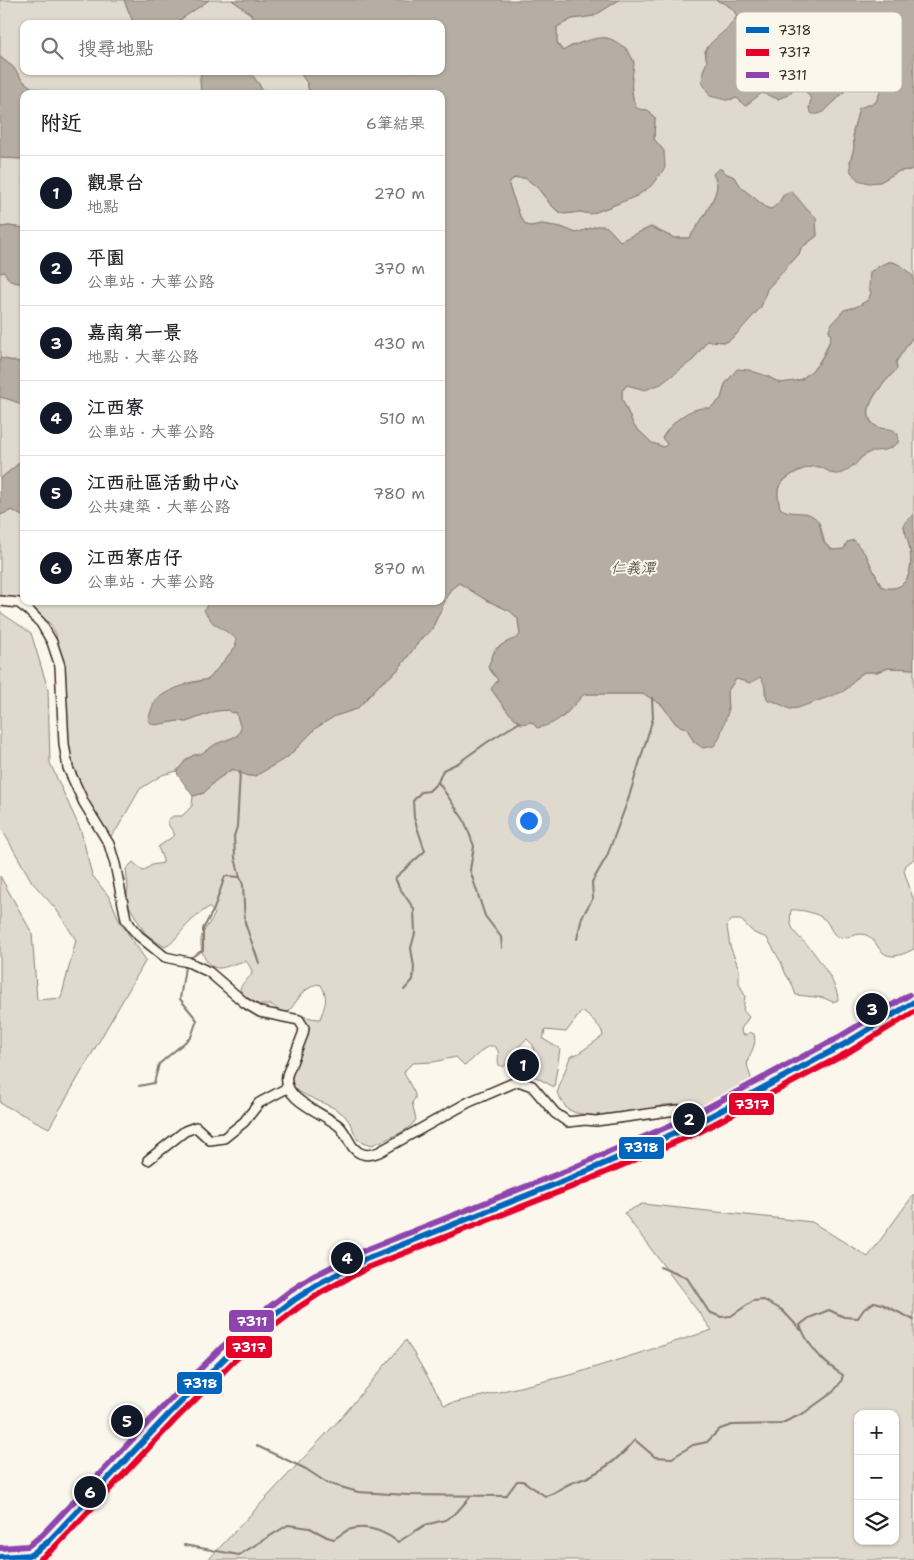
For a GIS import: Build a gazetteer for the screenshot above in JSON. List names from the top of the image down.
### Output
{
  "water": ["仁義潭"],
  "lines": ["transit line 7311", "transit line 7318", "transit line 7317"],
  "legend": ["7318", "7317", "7311"],
  "page": {
    "search": "搜尋地點",
    "heading": ["附近", "6筆結果"],
    "list": [
      {
        "mark": "1",
        "name": "觀景台",
        "note": "地點",
        "value": "270 m"
      },
      {
        "mark": "2",
        "name": "平園",
        "note": "公車站 · 大華公路",
        "value": "370 m"
      },
      {
        "mark": "3",
        "name": "嘉南第一景",
        "note": "地點 · 大華公路",
        "value": "430 m"
      },
      {
        "mark": "4",
        "name": "江西寮",
        "note": "公車站 · 大華公路",
        "value": "510 m"
      },
      {
        "mark": "5",
        "name": "江西社區活動中心",
        "note": "公共建築 · 大華公路",
        "value": "780 m"
      },
      {
        "mark": "6",
        "name": "江西寮店仔",
        "note": "公車站 · 大華公路",
        "value": "870 m"
      }
    ],
    "pins": [
      "3",
      "1",
      "2",
      "4",
      "5",
      "6"
    ],
    "map_buttons": ["+", "−"]
  }
}
